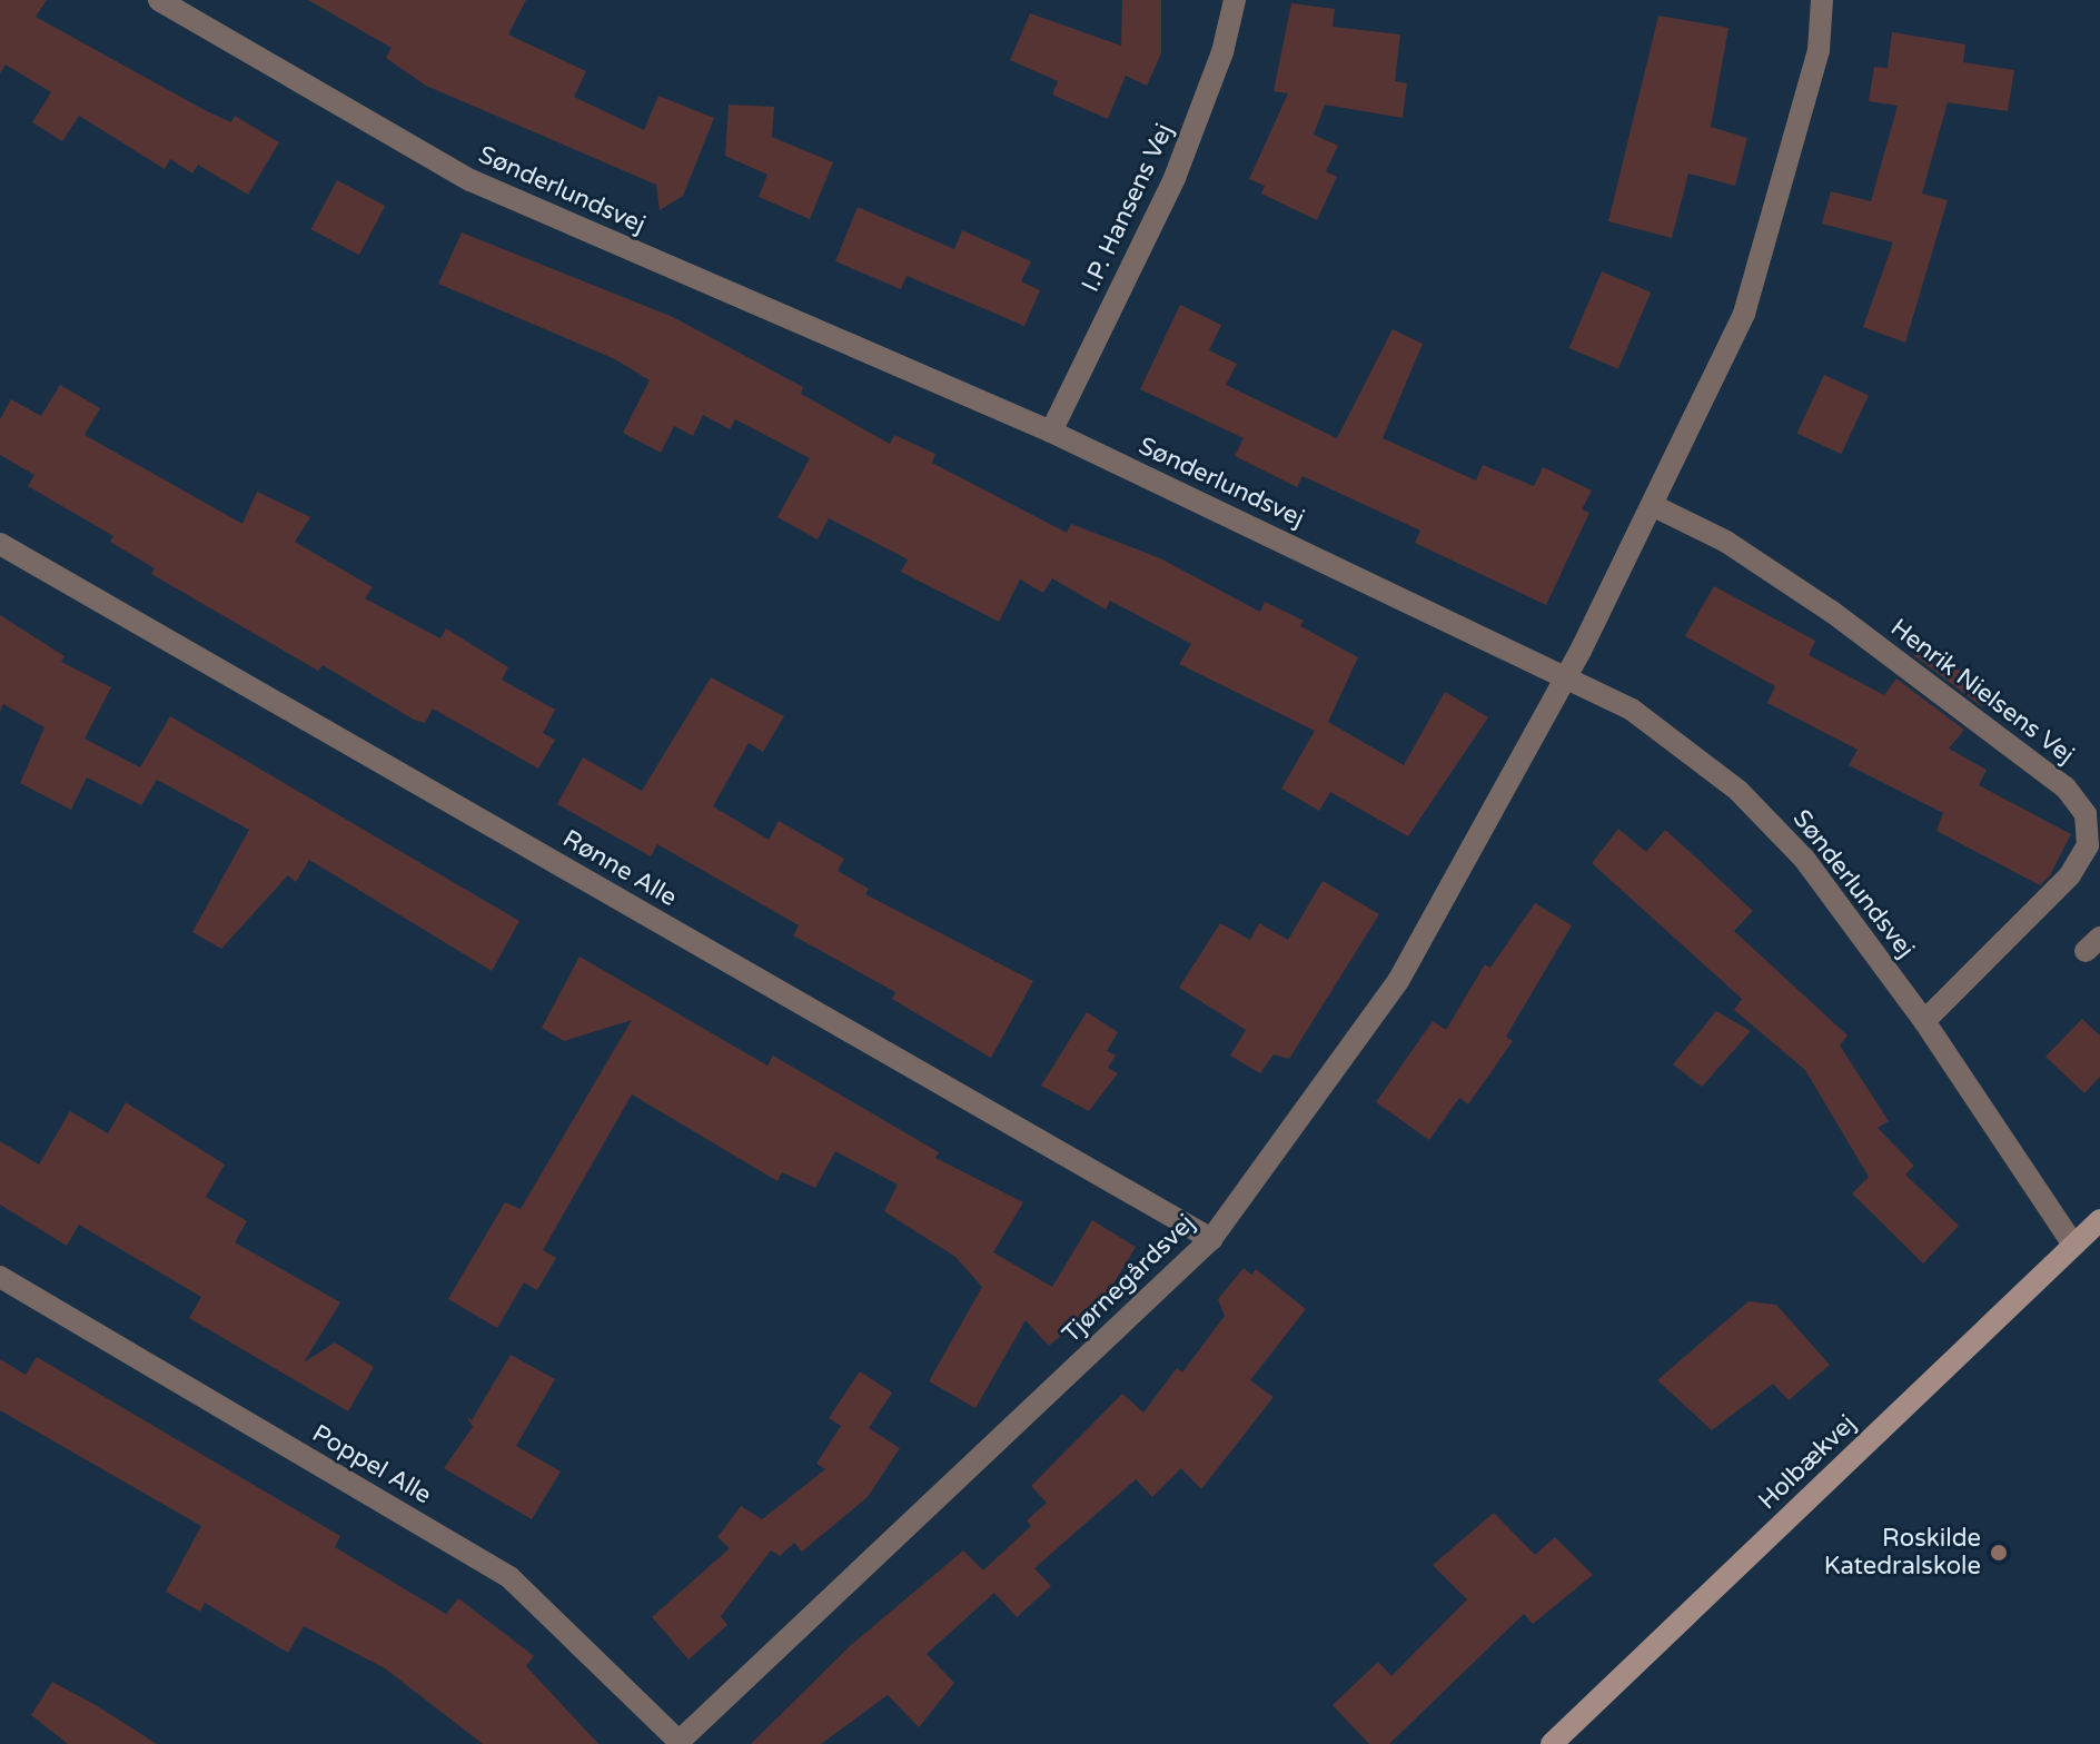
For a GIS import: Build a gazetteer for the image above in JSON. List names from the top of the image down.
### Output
{
  "streets": {
    "street": [
      "Sønderlundsvej",
      "I.P. Hansens Vej",
      "Henrik Nielsens Vej",
      "Rønne Alle",
      "Tjørnegårdsvej",
      "Holbækvej",
      "Poppel Alle"
    ]
  },
  "crossings": [
    ["Sønderlundsvej", "I.P. Hansens Vej"],
    ["Sønderlundsvej", "Henrik Nielsens Vej"],
    ["Sønderlundsvej", "Tjørnegårdsvej"],
    ["Sønderlundsvej", "Holbækvej"],
    ["Rønne Alle", "Tjørnegårdsvej"],
    ["Tjørnegårdsvej", "Poppel Alle"]
  ],
  "places": ["Roskilde Katedralskole"]
}
